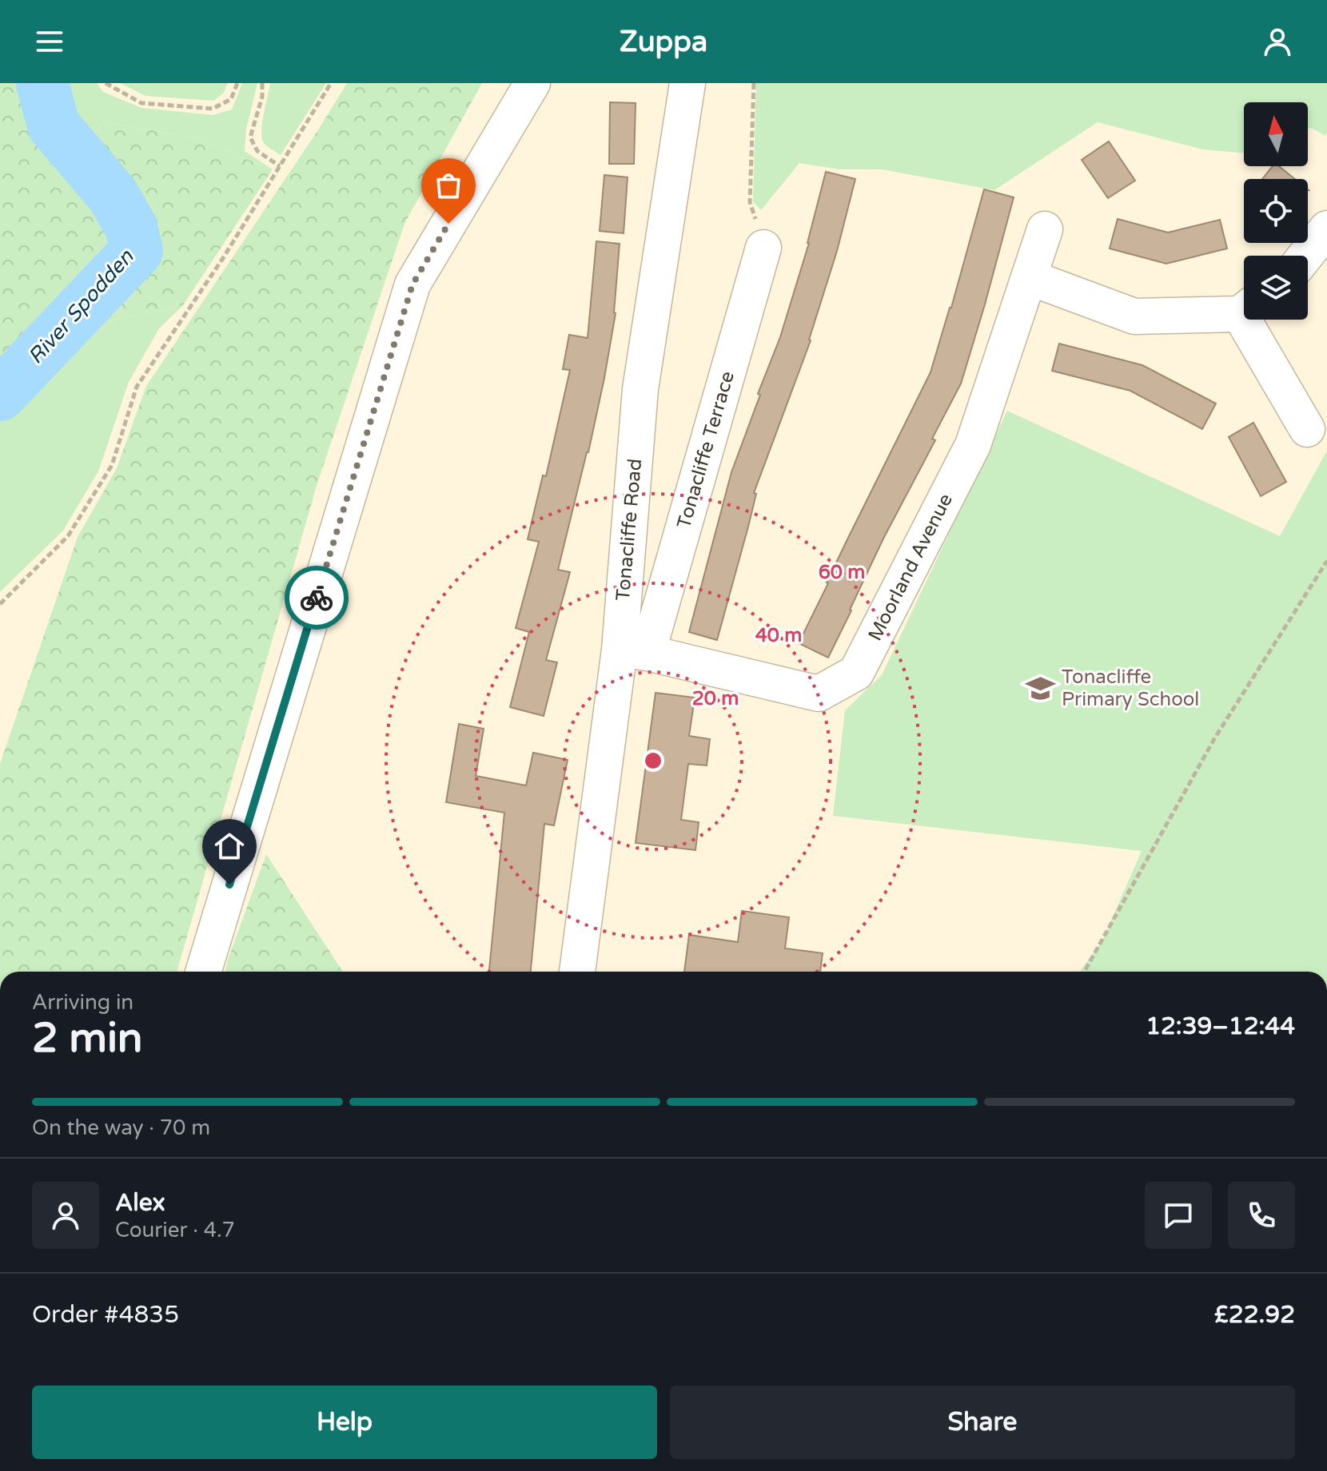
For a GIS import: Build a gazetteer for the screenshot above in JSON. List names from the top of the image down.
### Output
{
  "streets": {
    "street": ["Tonacliffe Terrace", "Tonacliffe Road", "Moorland Avenue"]
  },
  "crossings": [
    ["Tonacliffe Terrace", "Tonacliffe Road"],
    ["Tonacliffe Terrace", "Moorland Avenue"],
    ["Tonacliffe Road", "Moorland Avenue"]
  ],
  "water": ["River Spodden"],
  "places": {
    "school or university": ["Tonacliffe Primary School"]
  },
  "north": "top",
  "page": {
    "header": "Zuppa",
    "heading": ["2 min", "Arriving in", "12:39–12:44"],
    "panel": [
      "Alex",
      "Courier · 4.7",
      "Order #4835",
      "£22.92"
    ],
    "bar": "On the way · 70 m",
    "buttons": ["Help", "Share"]
  },
  "rings": ["60 m", "40 m", "20 m"]
}
